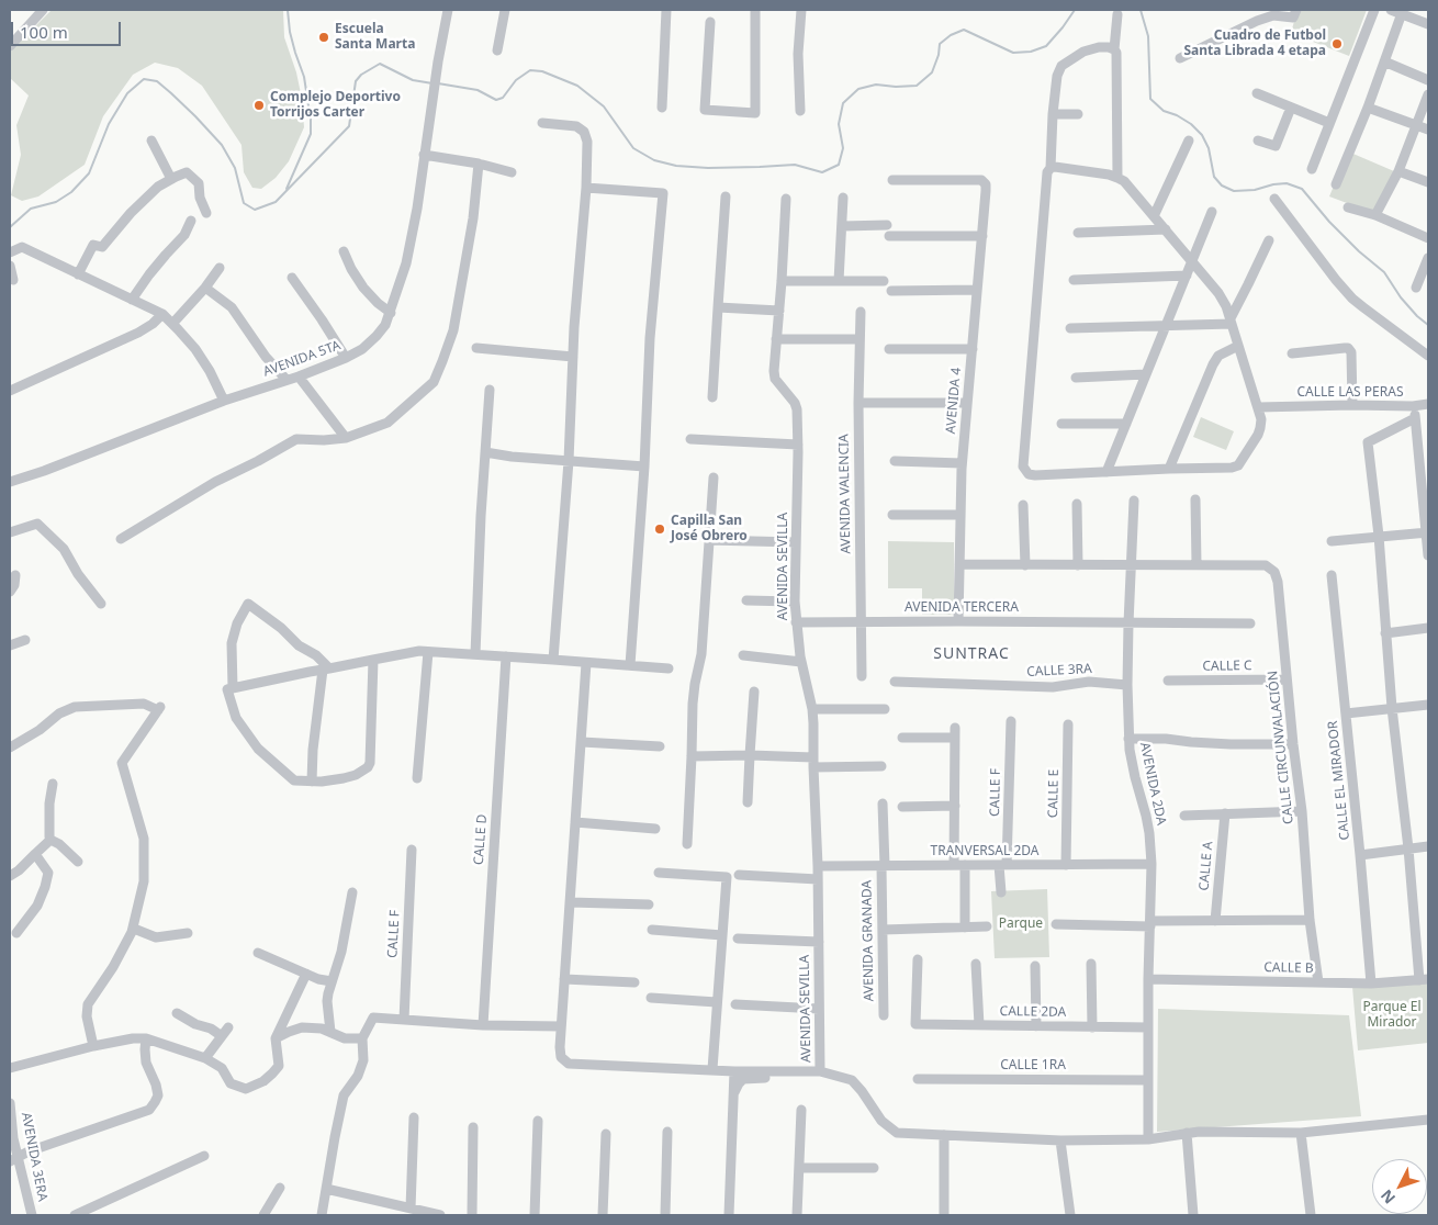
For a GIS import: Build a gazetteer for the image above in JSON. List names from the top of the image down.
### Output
{
  "streets": {
    "street": [
      "AVENIDA 5TA",
      "CALLE LAS PERAS",
      "AVENIDA 4",
      "AVENIDA VALENCIA",
      "AVENIDA SEVILLA",
      "AVENIDA TERCERA",
      "CALLE C",
      "CALLE 3RA",
      "CALLE CIRCUNVALACIÓN",
      "CALLE EL MIRADOR",
      "AVENIDA 2DA",
      "CALLE F",
      "CALLE E",
      "CALLE D",
      "TRANVERSAL 2DA",
      "CALLE A",
      "AVENIDA GRANADA",
      "CALLE B",
      "CALLE 2DA",
      "CALLE 1RA",
      "AVENIDA 3ERA"
    ]
  },
  "crossings": [
    ["AVENIDA 4", "AVENIDA TERCERA"],
    ["AVENIDA VALENCIA", "AVENIDA TERCERA"],
    ["AVENIDA SEVILLA", "AVENIDA TERCERA"],
    ["AVENIDA SEVILLA", "TRANVERSAL 2DA"],
    ["AVENIDA TERCERA", "AVENIDA 2DA"],
    ["CALLE C", "CALLE CIRCUNVALACIÓN"],
    ["CALLE 3RA", "AVENIDA 2DA"],
    ["CALLE CIRCUNVALACIÓN", "CALLE B"],
    ["CALLE EL MIRADOR", "CALLE B"],
    ["AVENIDA 2DA", "TRANVERSAL 2DA"],
    ["AVENIDA 2DA", "CALLE B"],
    ["AVENIDA 2DA", "CALLE 2DA"],
    ["AVENIDA 2DA", "CALLE 1RA"],
    ["CALLE F", "TRANVERSAL 2DA"],
    ["CALLE E", "TRANVERSAL 2DA"],
    ["TRANVERSAL 2DA", "AVENIDA GRANADA"]
  ],
  "districts": ["SUNTRAC"],
  "parks": ["Parque", "Parque El Mirador"],
  "places": [
    "Escuela Santa Marta",
    "Cuadro de Futbol Santa Librada 4 etapa",
    "Complejo Deportivo Torrijos Carter",
    "Capilla San José Obrero"
  ],
  "scale_bar": "100 m",
  "north": "bottom left"
}
